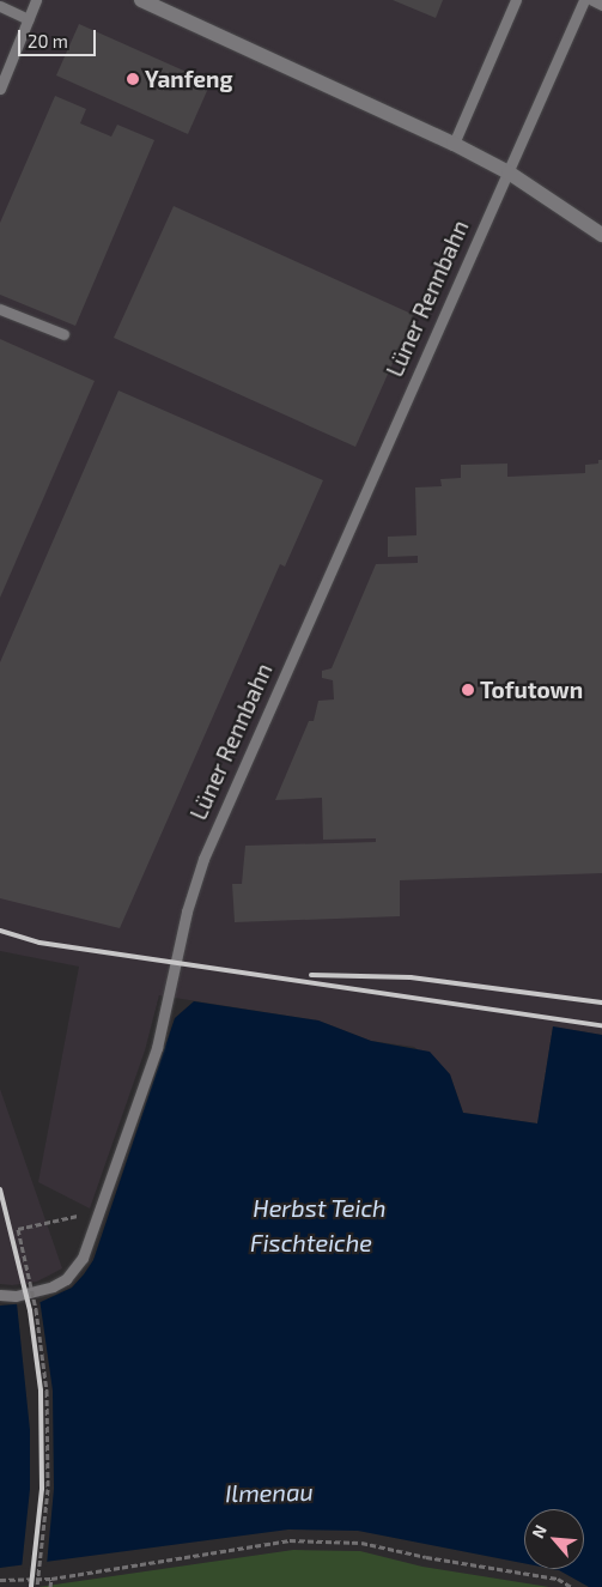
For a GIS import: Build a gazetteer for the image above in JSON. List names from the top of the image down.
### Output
{
  "streets": {
    "lane": ["Lüner Rennbahn"]
  },
  "water": ["Herbst Teich", "Fischteiche", "Ilmenau"],
  "places": ["Yanfeng", "Tofutown"],
  "scale_bar": "20 m",
  "north": "top left"
}
